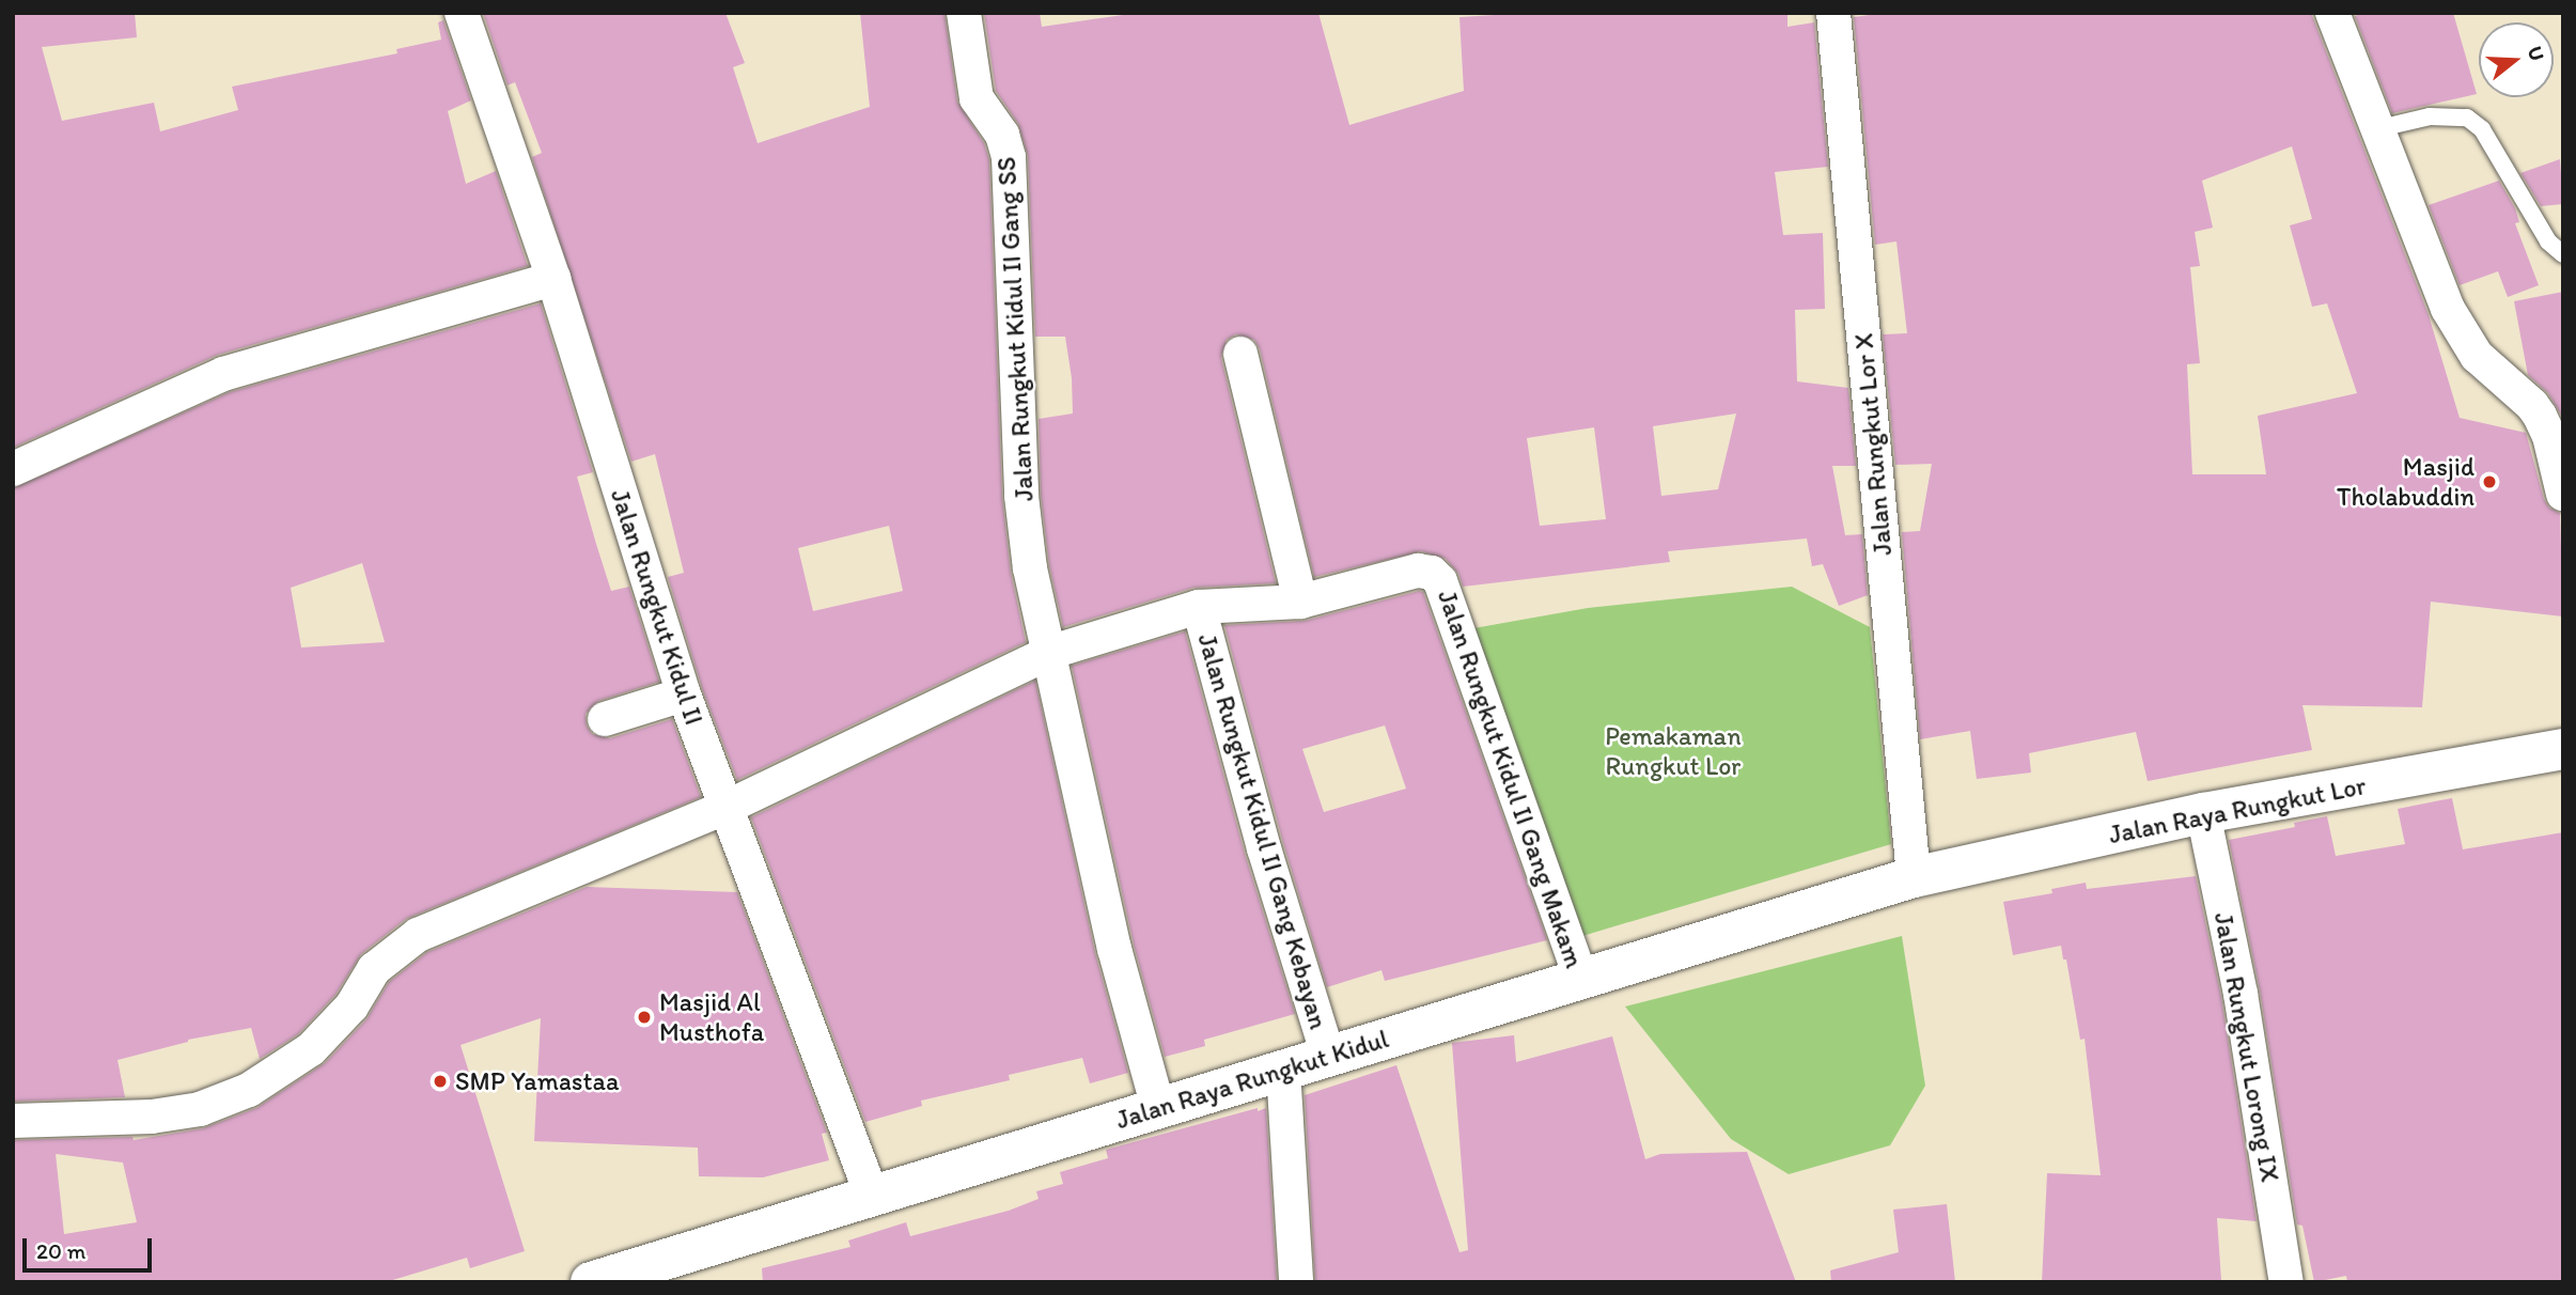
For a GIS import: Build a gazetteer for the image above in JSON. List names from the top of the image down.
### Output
{
  "streets": {
    "main road": ["Jalan Raya Rungkut Lor", "Jalan Raya Rungkut Kidul"],
    "street": [
      "Jalan Rungkut Kidul II Gang SS",
      "Jalan Rungkut Lor X",
      "Jalan Rungkut Kidul II",
      "Jalan Rungkut Kidul II Gang Makam",
      "Jalan Rungkut Kidul II Gang Kebayan",
      "Jalan Rungkut Lorong IX"
    ]
  },
  "crossings": [
    ["Jalan Rungkut Kidul II Gang SS", "Jalan Rungkut Kidul II Gang Makam"],
    ["Jalan Rungkut Kidul II Gang SS", "Jalan Raya Rungkut Kidul"],
    ["Jalan Rungkut Lor X", "Jalan Raya Rungkut Lor"],
    ["Jalan Rungkut Lor X", "Jalan Raya Rungkut Kidul"],
    ["Jalan Rungkut Kidul II", "Jalan Raya Rungkut Kidul"],
    ["Jalan Rungkut Kidul II Gang Makam", "Jalan Rungkut Kidul II Gang Kebayan"],
    ["Jalan Rungkut Kidul II Gang Makam", "Jalan Raya Rungkut Kidul"],
    ["Jalan Raya Rungkut Lor", "Jalan Rungkut Lorong IX"],
    ["Jalan Raya Rungkut Lor", "Jalan Raya Rungkut Kidul"],
    ["Jalan Rungkut Kidul II Gang Kebayan", "Jalan Raya Rungkut Kidul"]
  ],
  "parks": ["Pemakaman Rungkut Lor"],
  "places": ["Masjid Tholabuddin", "Masjid Al Musthofa", "SMP Yamastaa"],
  "scale_bar": "20 m",
  "north": "right"
}
